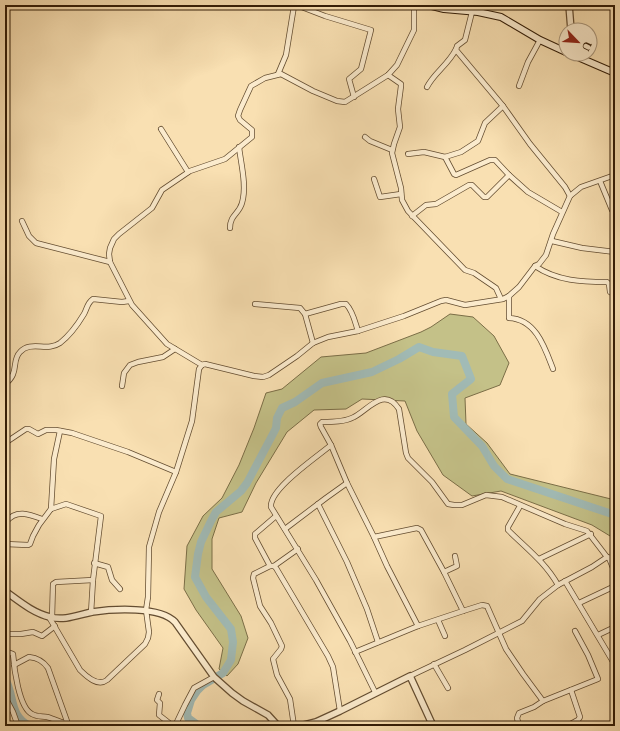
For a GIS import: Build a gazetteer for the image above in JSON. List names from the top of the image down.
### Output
{
  "north": "bottom right"
}
